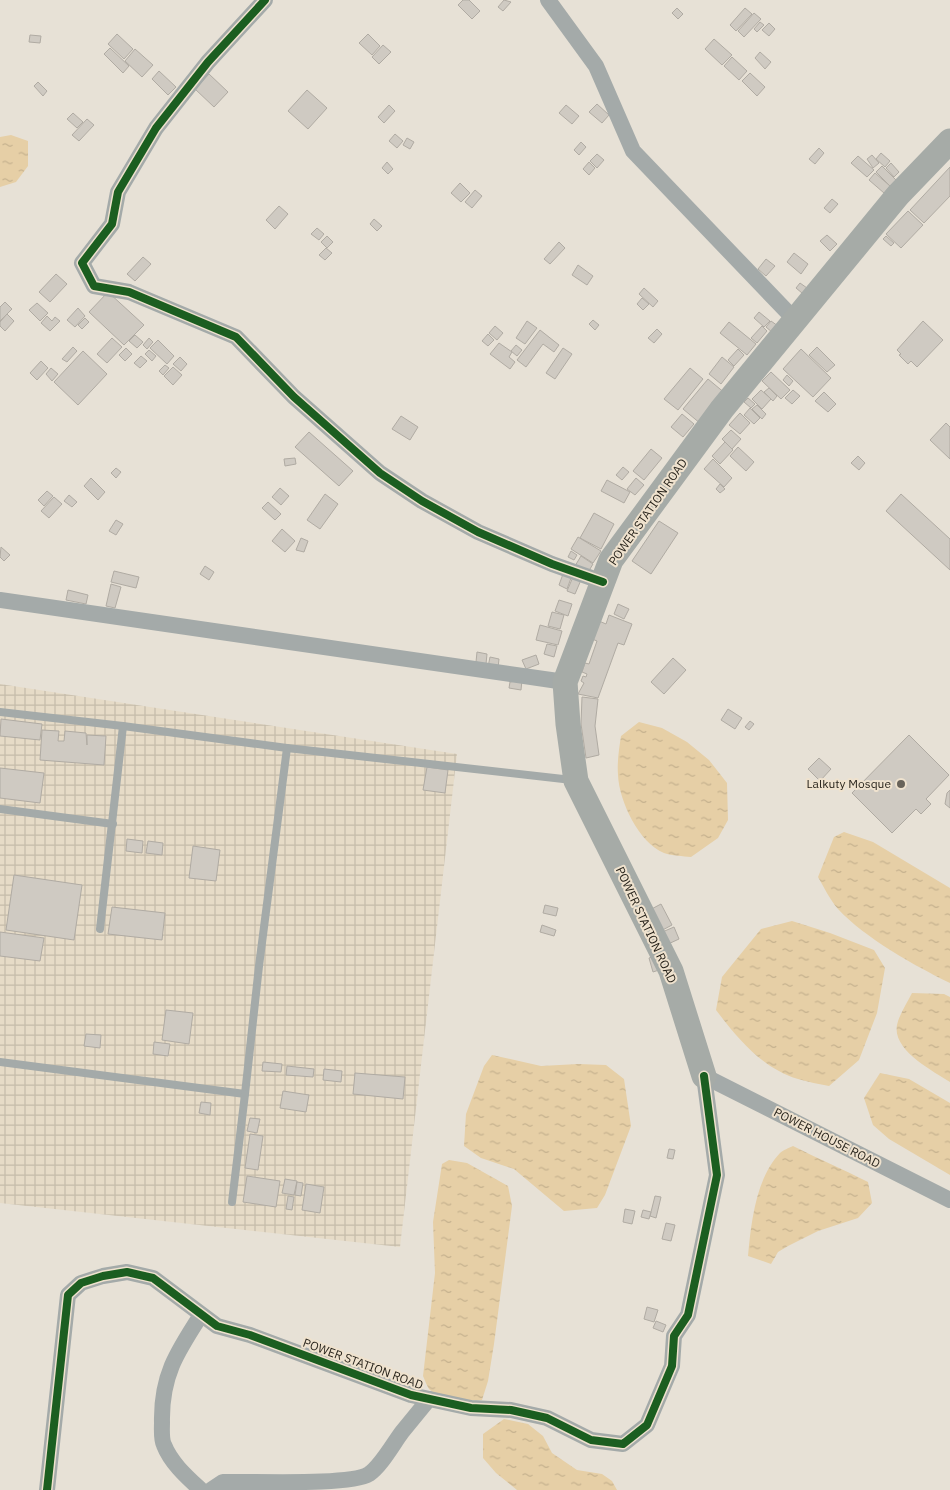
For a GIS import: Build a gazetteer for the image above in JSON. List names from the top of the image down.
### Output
{
  "streets": {
    "main road": ["POWER STATION ROAD"],
    "street": ["POWER HOUSE ROAD"]
  },
  "crossings": [
    ["POWER STATION ROAD", "POWER HOUSE ROAD"]
  ],
  "places": ["Lalkuty Mosque"]
}
